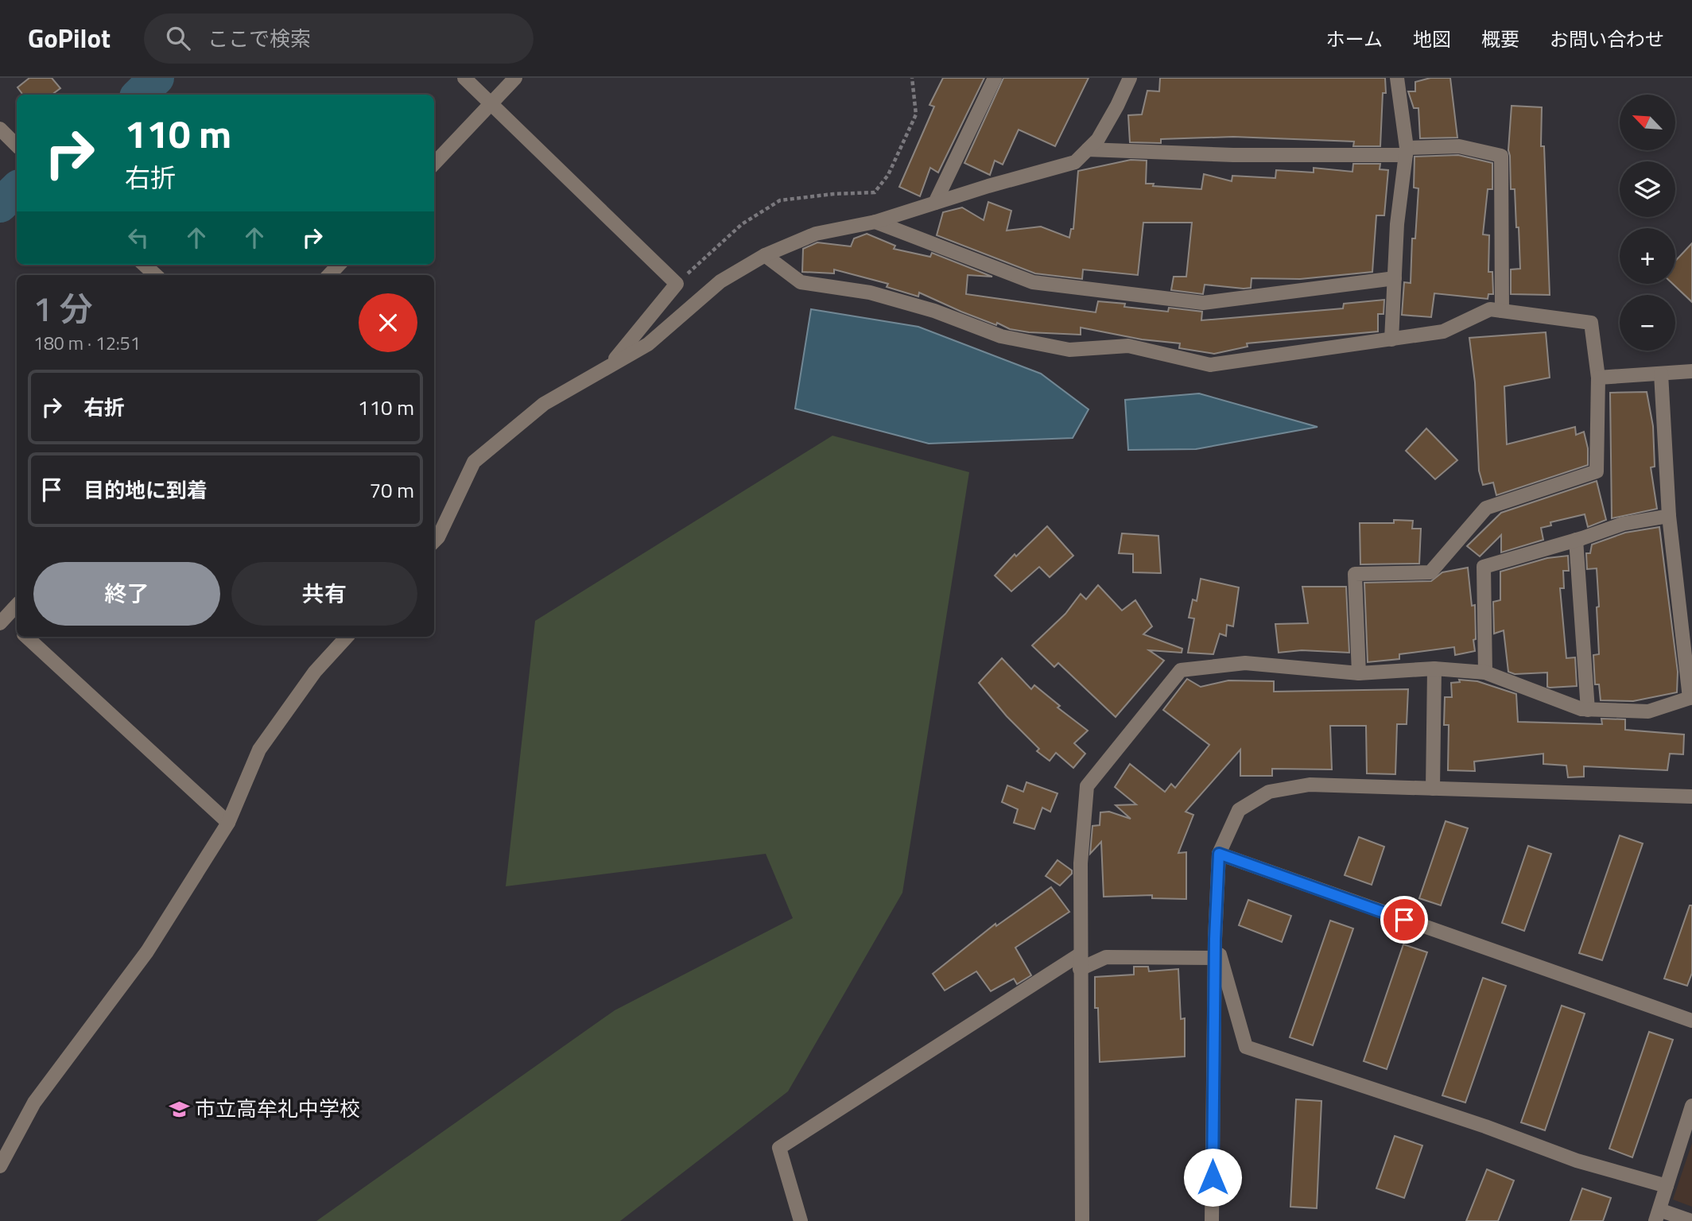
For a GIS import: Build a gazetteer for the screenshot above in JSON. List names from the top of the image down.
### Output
{
  "places": {
    "school or university": ["市立高牟礼中学校"]
  },
  "north": "top left",
  "page": {
    "header": "GoPilot",
    "search": "ここで検索",
    "nav": [
      "ホーム",
      "地図",
      "概要",
      "お問い合わせ"
    ],
    "map_buttons": ["+", "−"],
    "turn": ["110 m", "右折"],
    "heading": ["1 分", "180 m · 12:51"],
    "list": [
      {
        "name": "右折",
        "value": "110 m"
      },
      {
        "name": "目的地に到着",
        "value": "70 m"
      }
    ],
    "buttons": ["終了", "共有"]
  }
}
